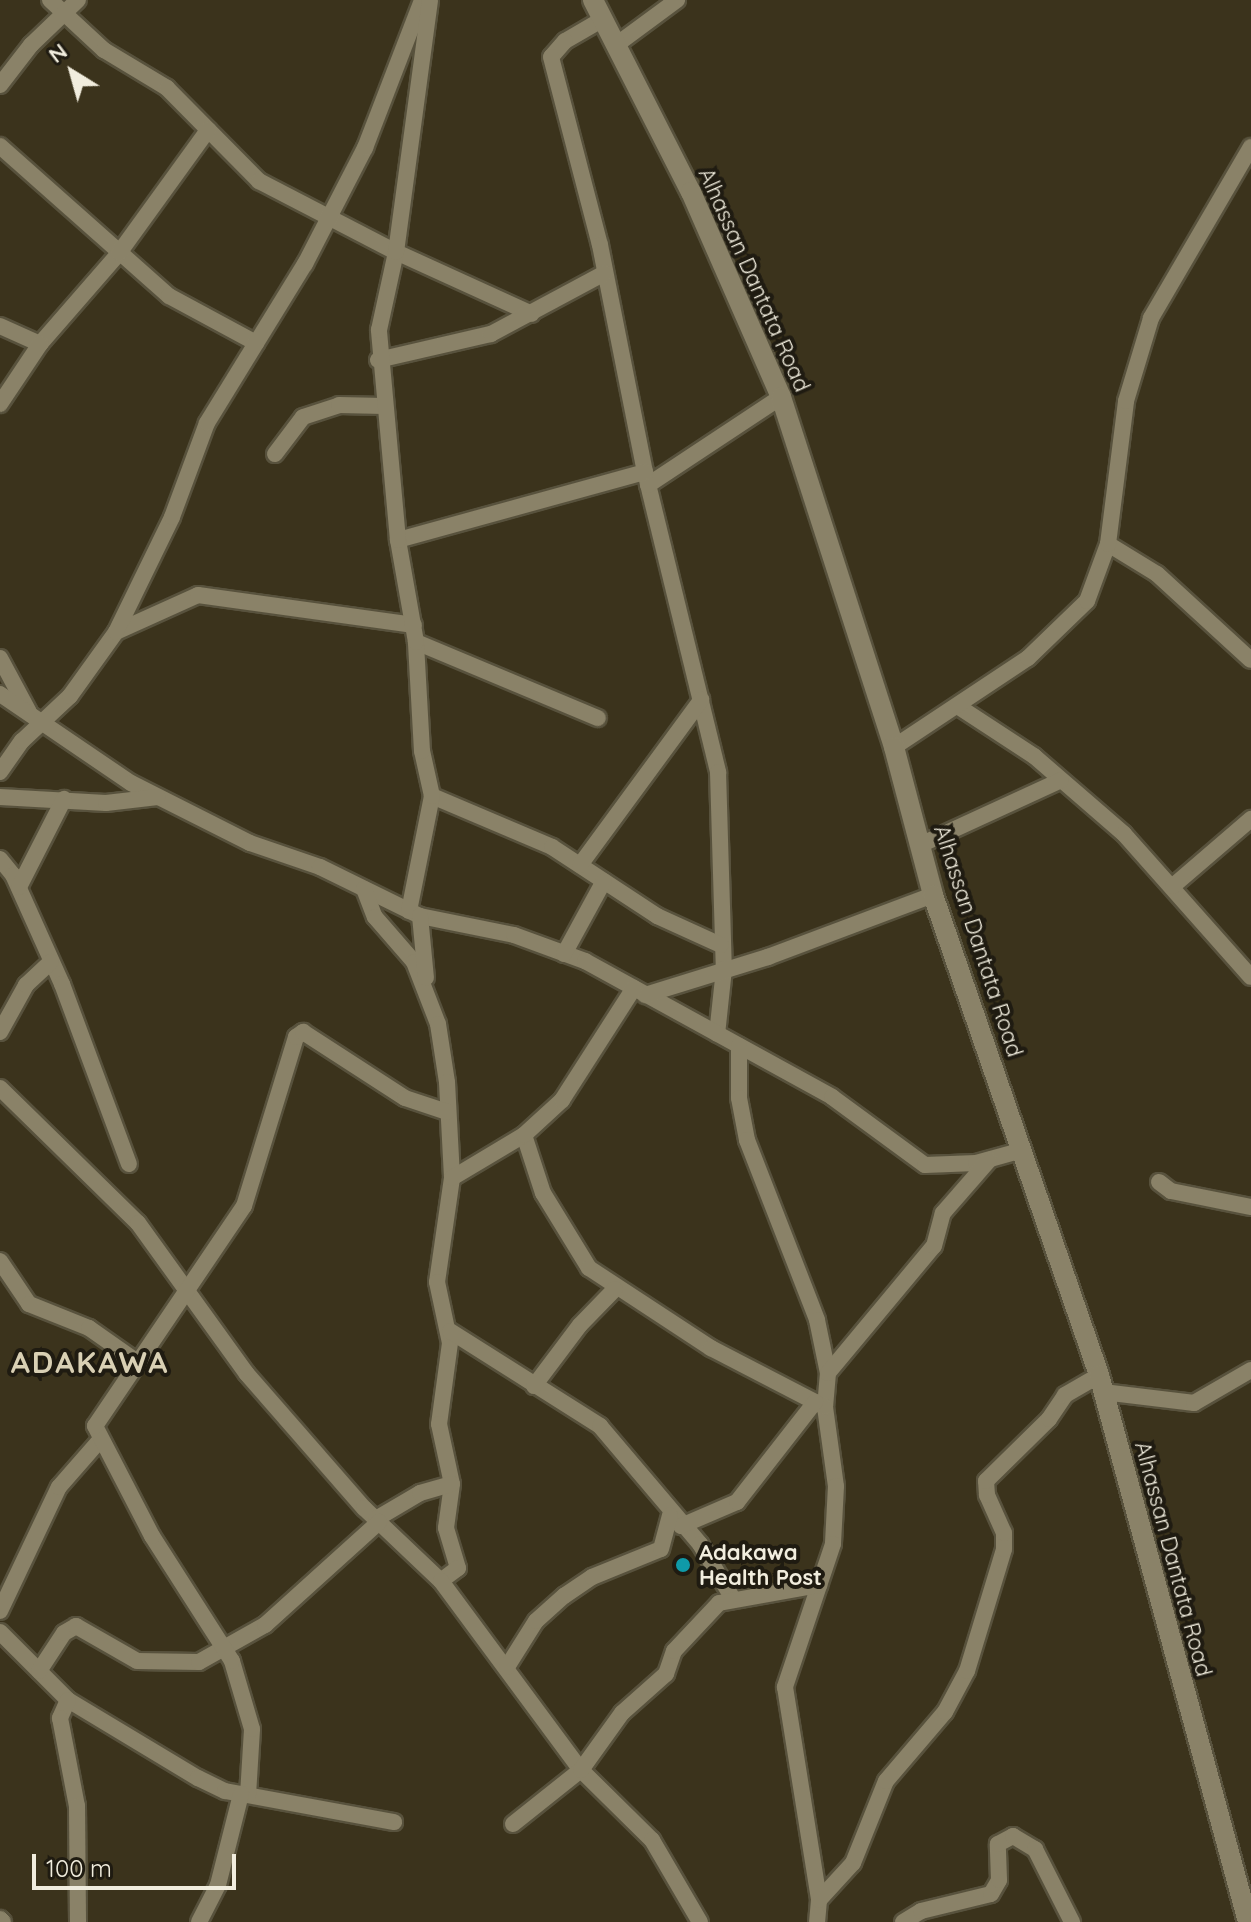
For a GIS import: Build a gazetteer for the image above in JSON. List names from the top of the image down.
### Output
{
  "streets": {
    "street": ["Alhassan Dantata Road"]
  },
  "districts": ["ADAKAWA"],
  "places": ["Adakawa Health Post"],
  "scale_bar": "100 m",
  "north": "top left"
}
